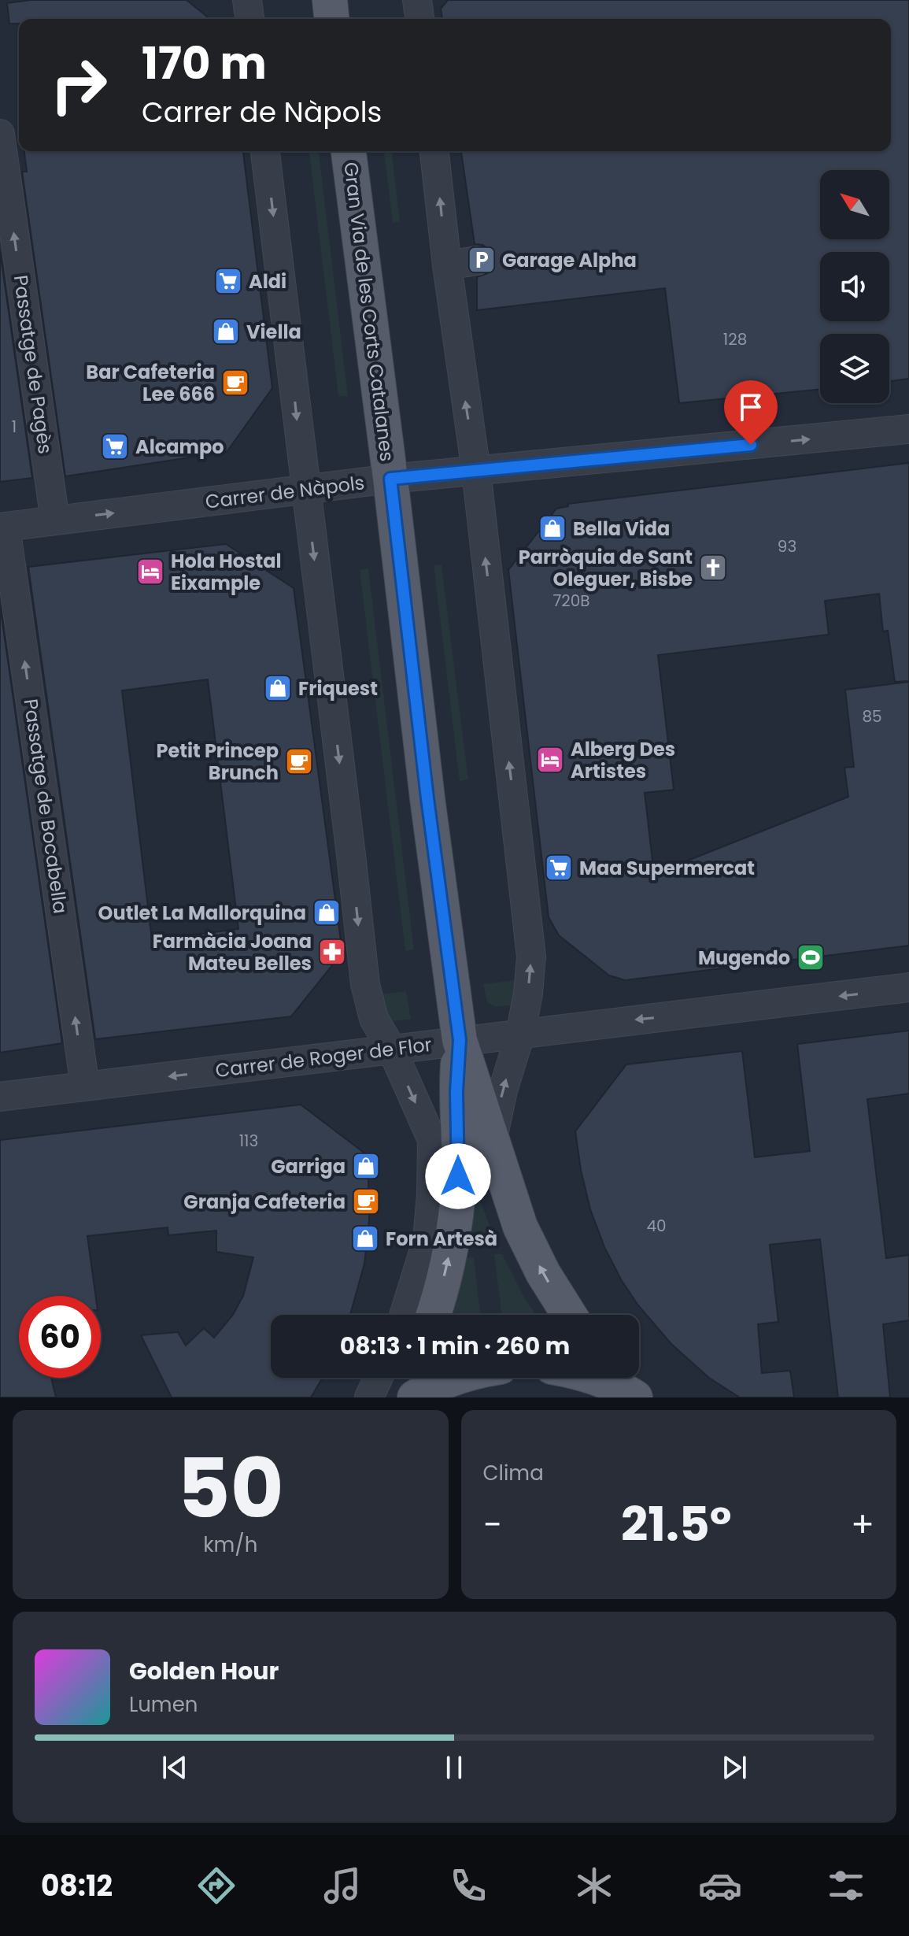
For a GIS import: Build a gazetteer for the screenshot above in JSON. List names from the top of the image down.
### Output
{
  "streets": {
    "main road": ["Gran Via de les Corts Catalanes"],
    "street": [
      "Passatge de Pagès",
      "Carrer de Nàpols",
      "Passatge de Bocabella",
      "Carrer de Roger de Flor"
    ]
  },
  "crossings": [
    ["Gran Via de les Corts Catalanes", "Carrer de Nàpols"],
    ["Gran Via de les Corts Catalanes", "Carrer de Roger de Flor"],
    ["Passatge de Pagès", "Carrer de Nàpols"],
    ["Carrer de Nàpols", "Passatge de Bocabella"],
    ["Passatge de Bocabella", "Carrer de Roger de Flor"]
  ],
  "one_way": ["Carrer de Nàpols", "Passatge de Bocabella", "Carrer de Roger de Flor"],
  "places": {
    "parking": ["Garage Alpha"],
    "supermarket": ["Aldi", "Alcampo", "Maa Supermercat"],
    "shop": [
      "Viella",
      "Bella Vida",
      "Friquest",
      "Outlet La Mallorquina",
      "Garriga",
      "Forn Artesà"
    ],
    "cafe": ["Bar Cafeteria Lee 666", "Petit Princep Brunch", "Granja Cafeteria"],
    "church": ["Parròquia de Sant Oleguer, Bisbe"],
    "hotel": ["Hola Hostal Eixample", "Alberg Des Artistes"],
    "pharmacy": ["Farmàcia Joana Mateu Belles"],
    "sports": ["Mugendo"]
  },
  "house_numbers": [
    "128",
    "1",
    "93",
    "720B",
    "85",
    "113",
    "40"
  ],
  "north": "top left",
  "page": {
    "turn": ["170 m", "Carrer de Nàpols"],
    "limit": "60",
    "trip": "08:13 · 1 min · 260 m",
    "tile": [
      ["50", "km/h"],
      "Clima"
    ],
    "heat": ["−", "21.5°", "+"],
    "song": ["Golden Hour", "Lumen"],
    "tabs": "08:12"
  }
}
